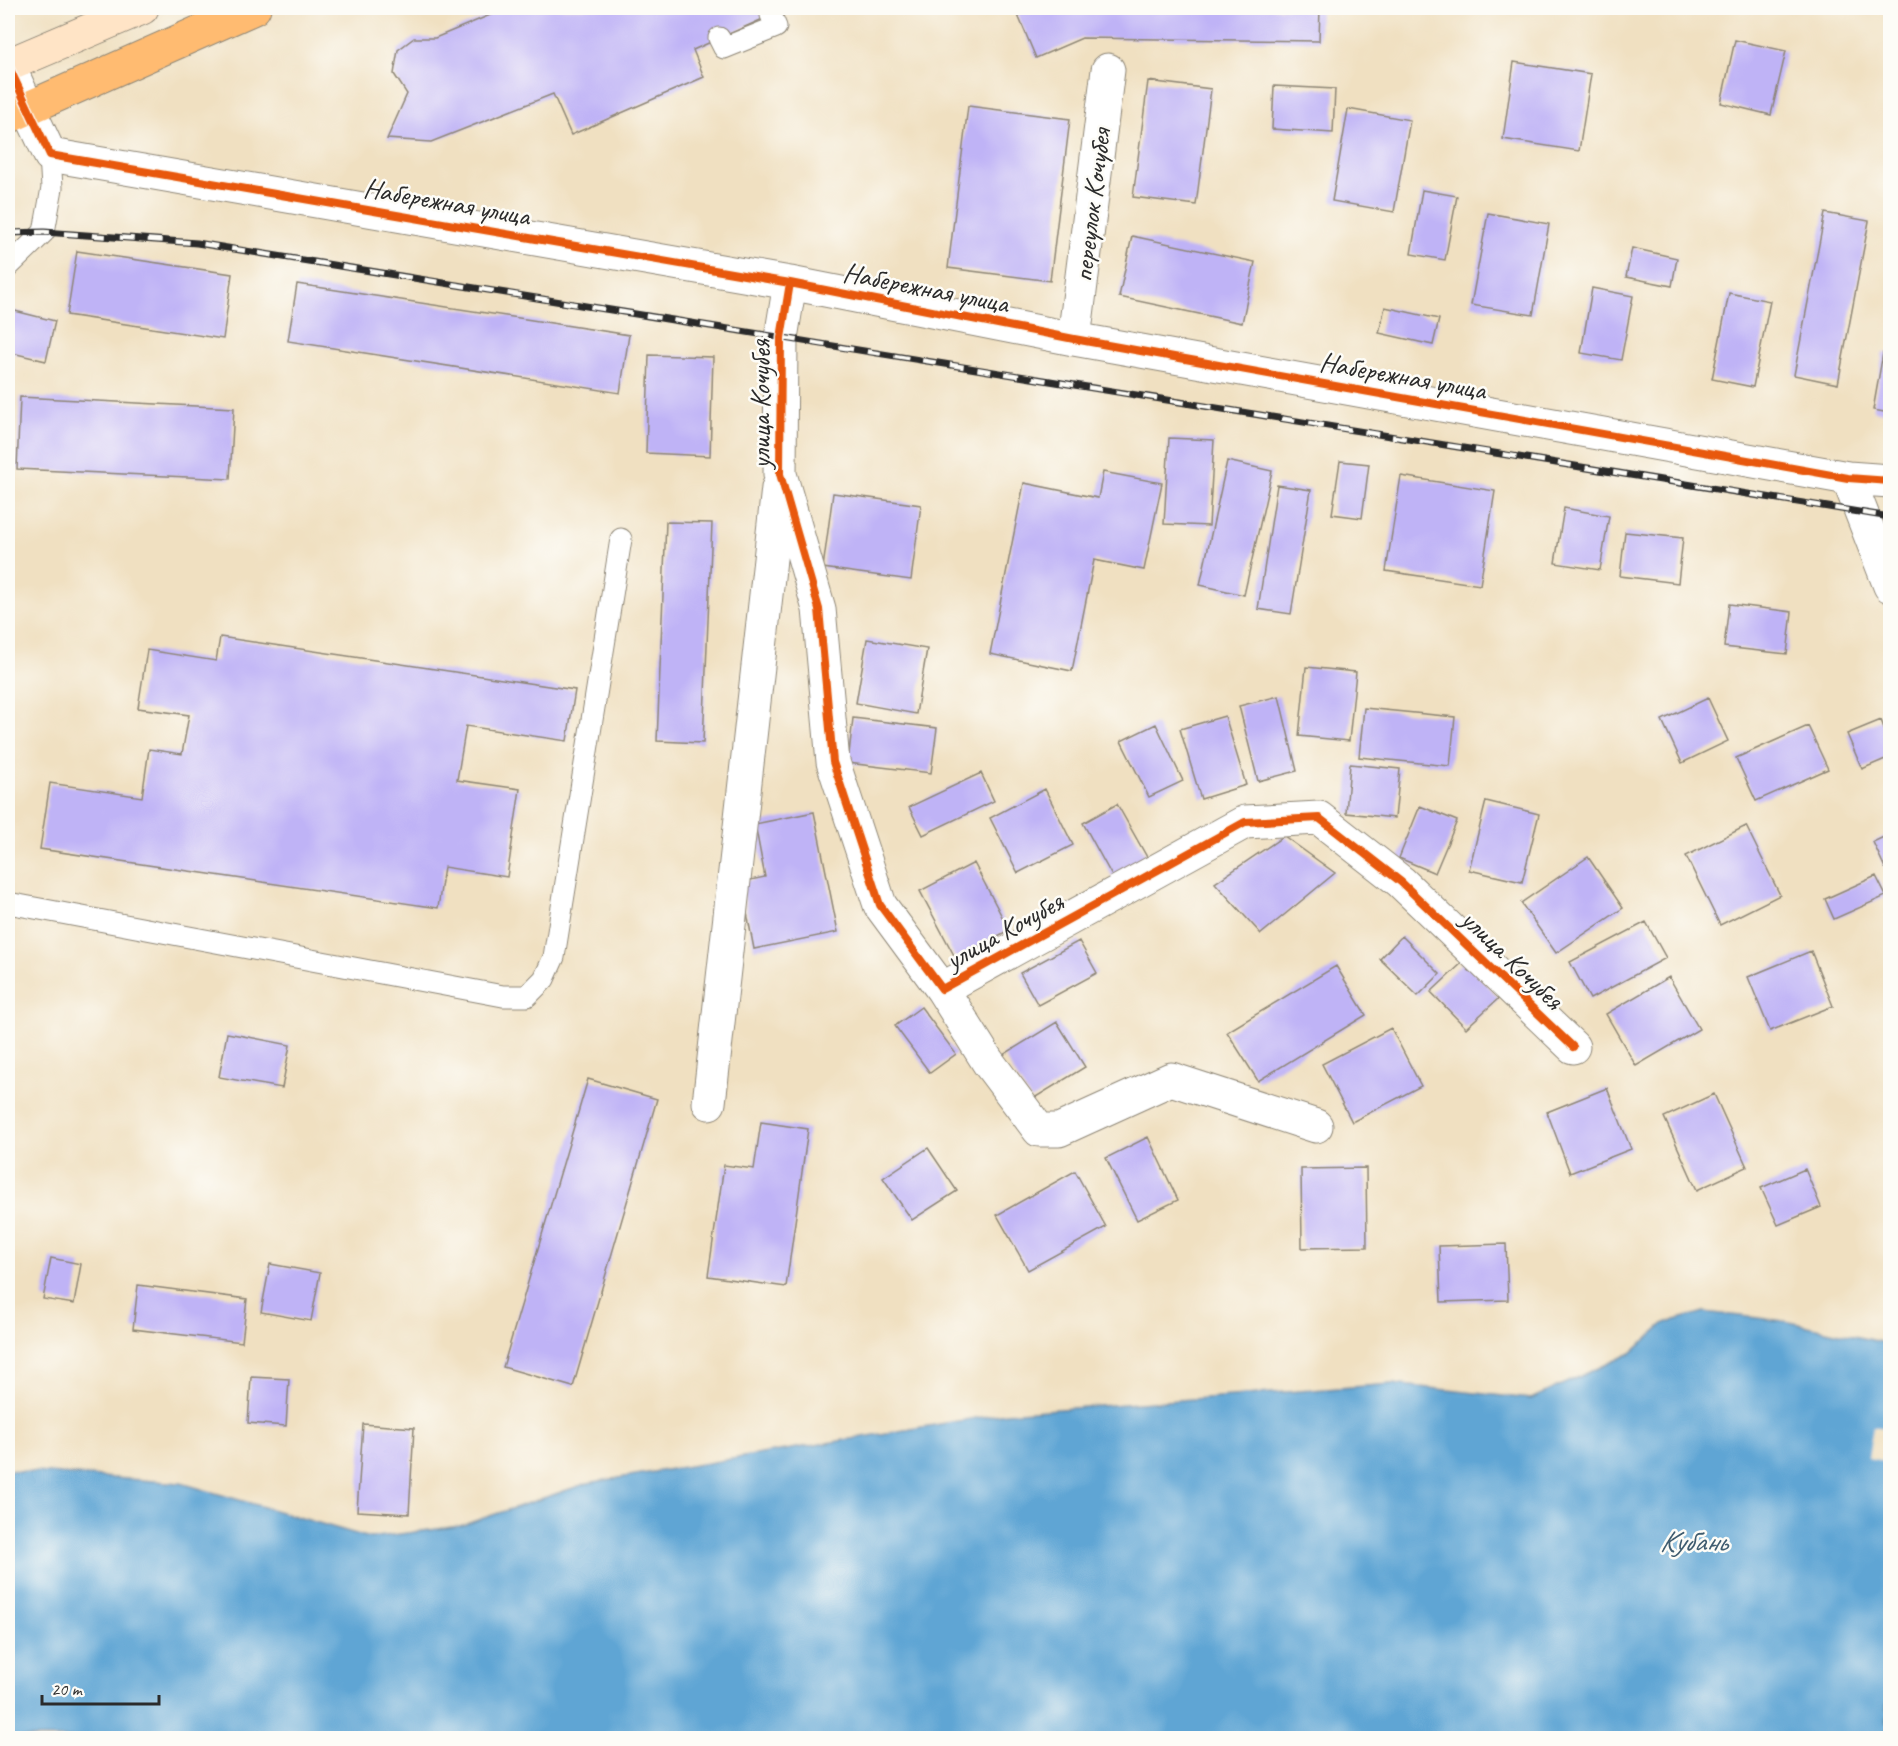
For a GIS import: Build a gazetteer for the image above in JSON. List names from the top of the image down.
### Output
{
  "streets": {
    "street": ["Набережная улица", "переулок Кочубея", "улица Кочубея"]
  },
  "crossings": [
    ["Набережная улица", "переулок Кочубея"],
    ["Набережная улица", "улица Кочубея"]
  ],
  "water": ["Кубань"],
  "scale_bar": "20 m"
}
